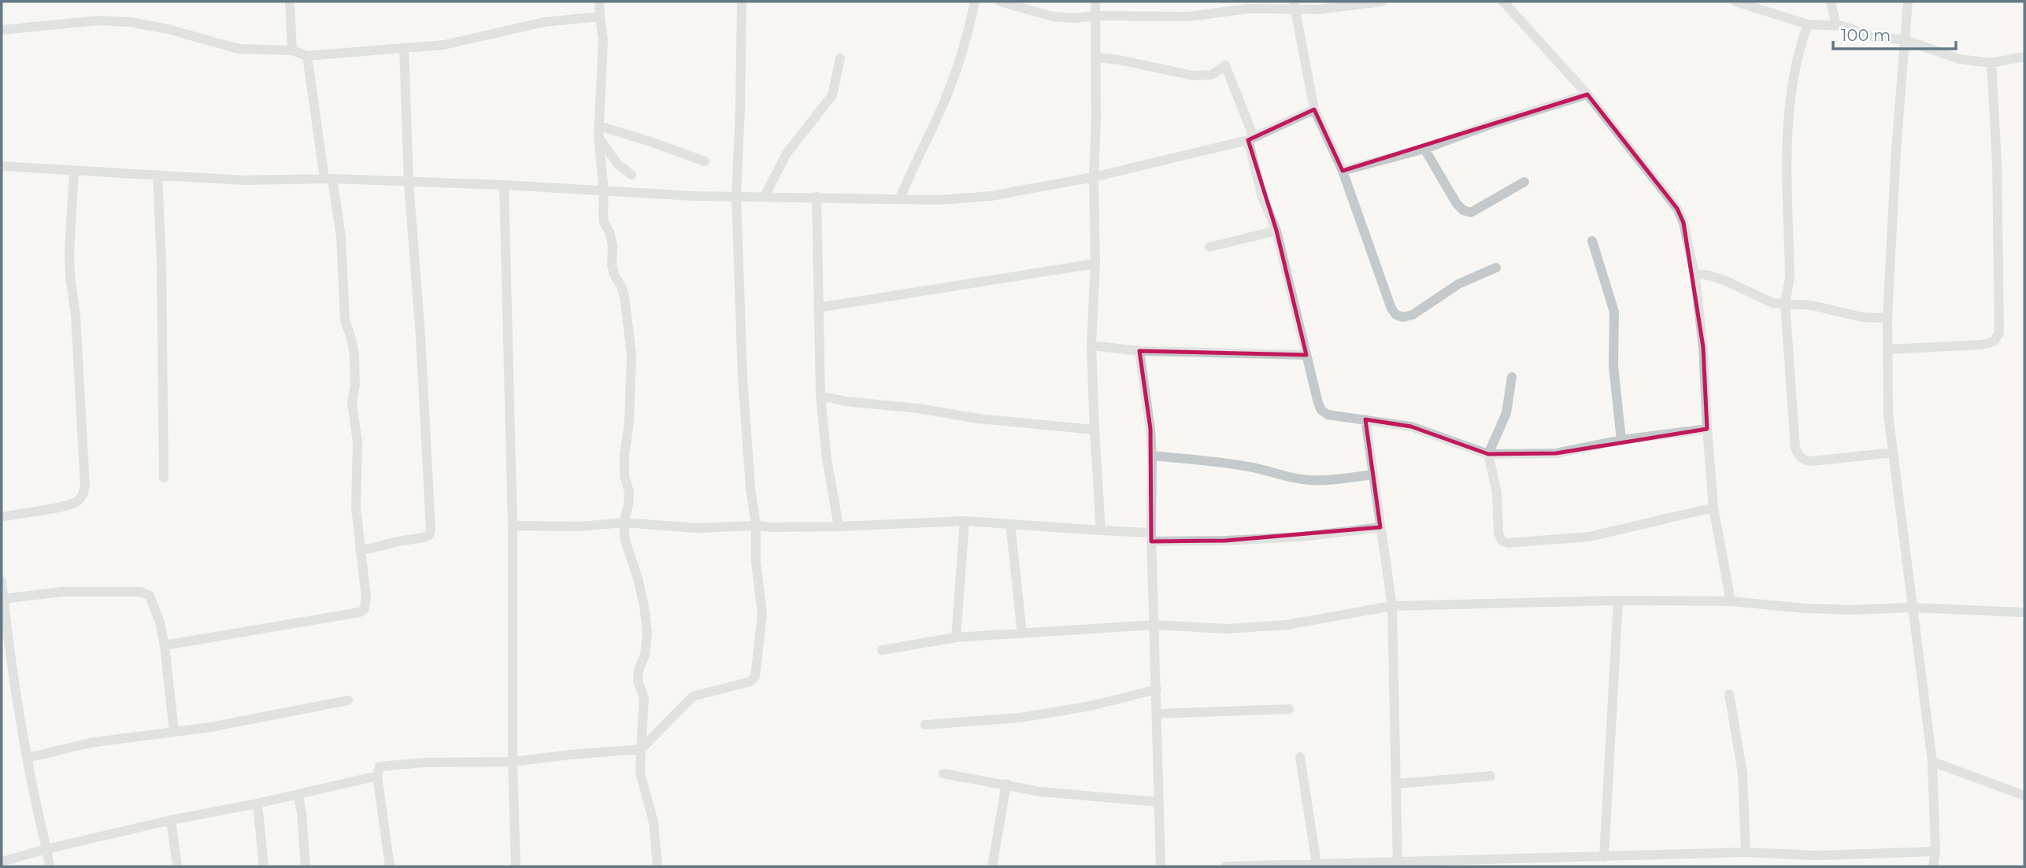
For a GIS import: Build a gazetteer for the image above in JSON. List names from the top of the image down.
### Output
{
  "scale_bar": "100 m"
}
